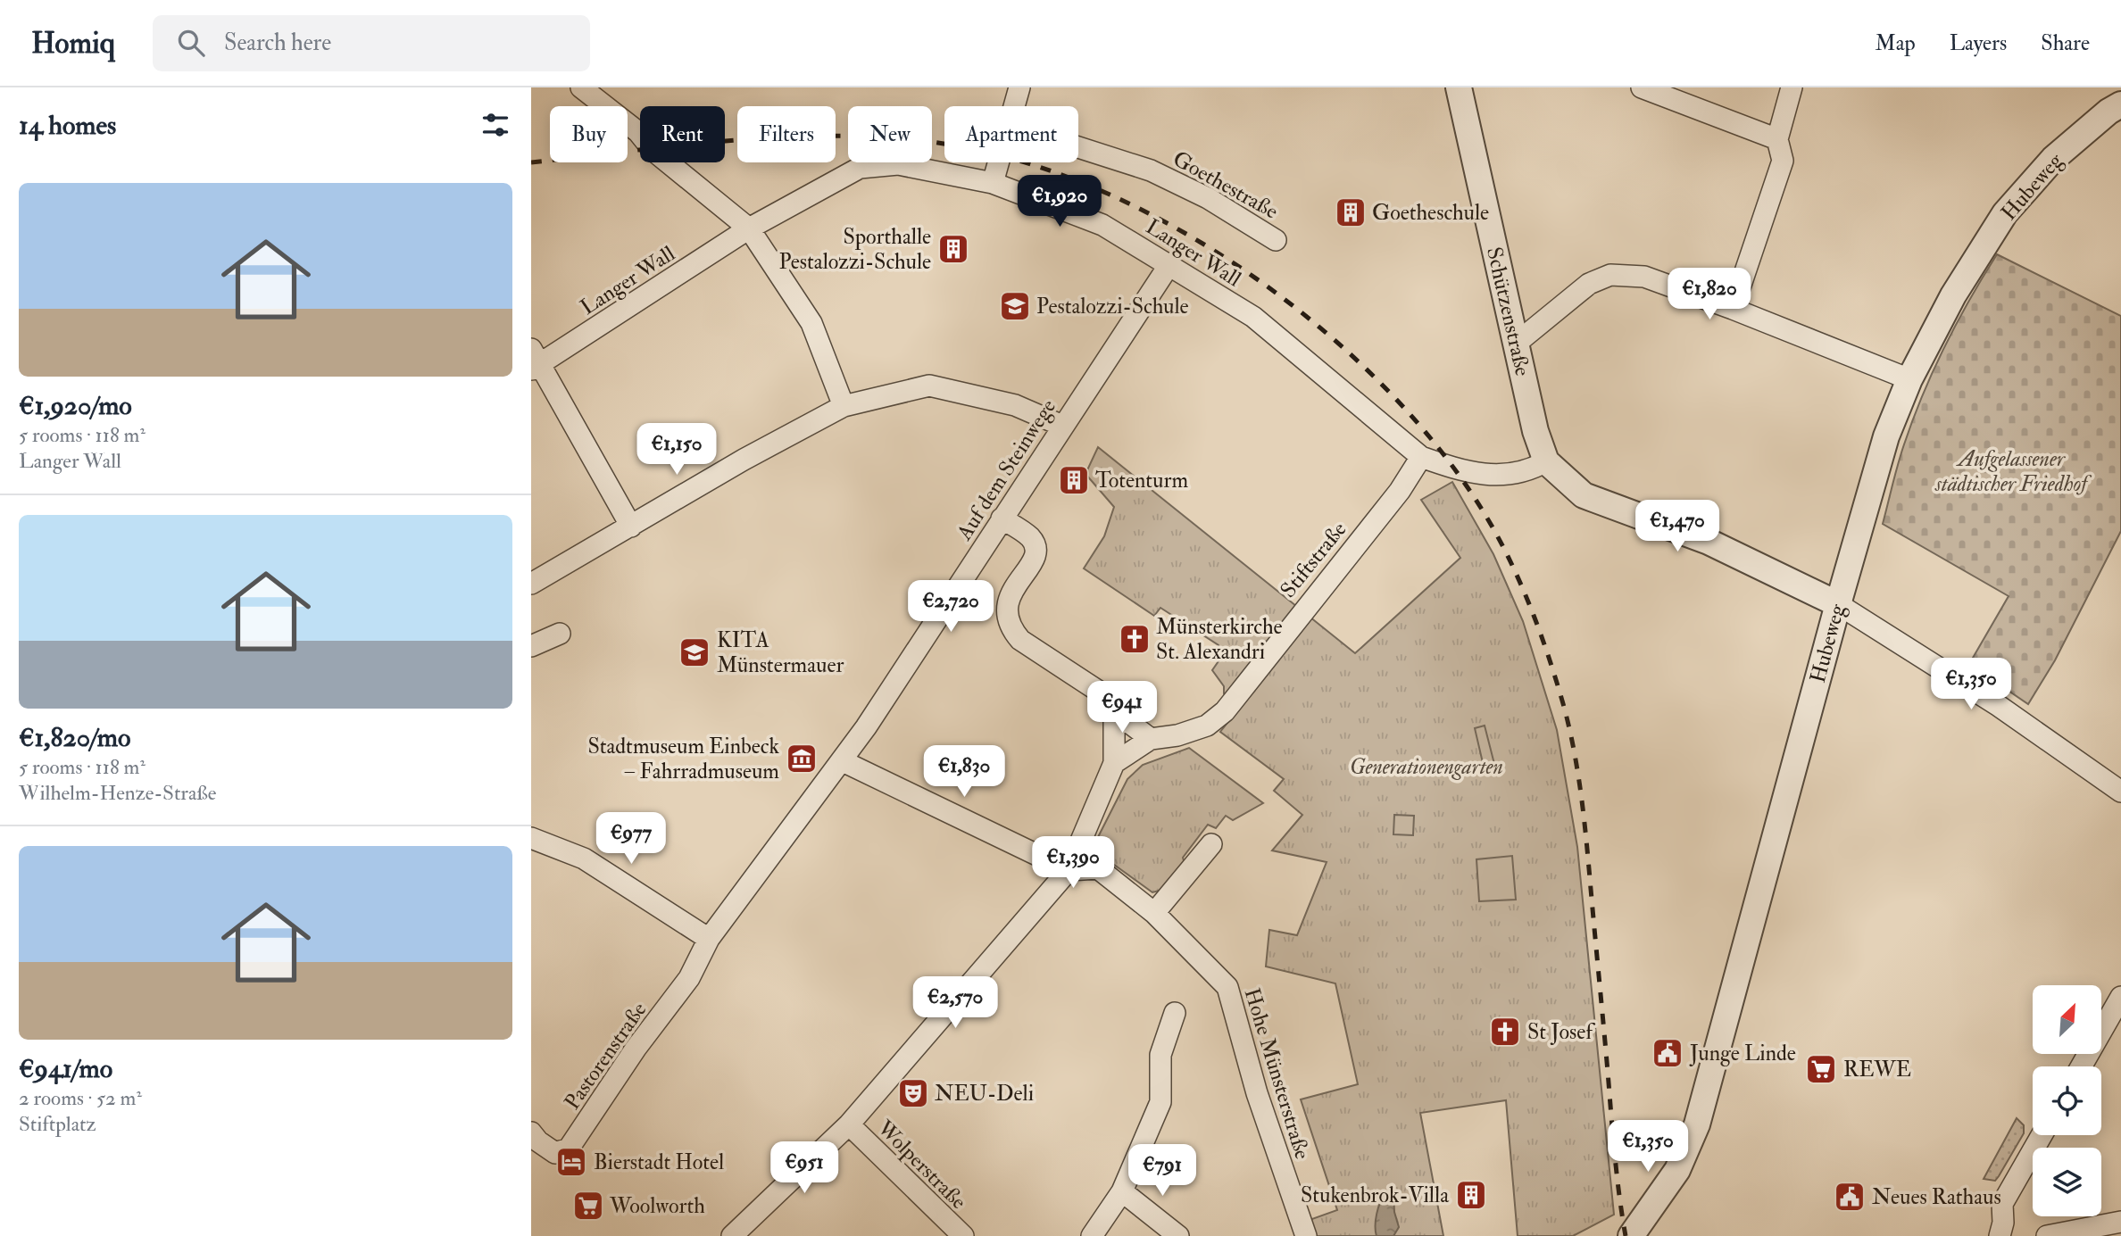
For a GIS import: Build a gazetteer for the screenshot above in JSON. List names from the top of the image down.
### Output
{
  "streets": {
    "street": [
      "Goethestraße",
      "Hubeweg",
      "Langer Wall",
      "Schützenstraße",
      "Auf dem Steinwege",
      "Stiftstraße",
      "Pastorenstraße",
      "Hohe Münsterstraße",
      "Wolperstraße"
    ]
  },
  "crossings": [
    ["Langer Wall", "Schützenstraße"],
    ["Langer Wall", "Auf dem Steinwege"],
    ["Langer Wall", "Stiftstraße"],
    ["Auf dem Steinwege", "Pastorenstraße"]
  ],
  "parks": ["Aufgelassener städtischer Friedhof", "Generationengarten"],
  "places": {
    "building": [
      "Goetheschule",
      "Sporthalle Pestalozzi-Schule",
      "Totenturm",
      "Stukenbrok-Villa"
    ],
    "school or university": ["Pestalozzi-Schule", "KITA Münstermauer"],
    "church": ["Münsterkirche St. Alexandri", "St Josef"],
    "museum": ["Stadtmuseum Einbeck – Fahrradmuseum"],
    "public building": ["Junge Linde", "Neues Rathaus"],
    "supermarket": ["REWE", "Woolworth"],
    "theatre": ["NEU-Deli"],
    "hotel": ["Bierstadt Hotel"]
  },
  "north": "top right",
  "page": {
    "header": "Homiq",
    "search": "Search here",
    "nav": ["Map", "Layers", "Share"],
    "heading": "14 homes",
    "chip": [
      "Buy",
      "Rent",
      "Filters",
      "New",
      "Apartment"
    ],
    "list": [
      {
        "name": "€1,920/mo",
        "note": "5 rooms · 118 m² · Langer Wall"
      },
      {
        "name": "€1,820/mo",
        "note": "5 rooms · 118 m² · Wilhelm-Henze-Straße"
      },
      {
        "name": "€941/mo",
        "note": "2 rooms · 52 m² · Stiftplatz"
      }
    ],
    "price": [
      "€1,920",
      "€1,820",
      "€1,150",
      "€1,470",
      "€2,720",
      "€1,350",
      "€941",
      "€1,830",
      "€977",
      "€1,390",
      "€2,570",
      "€1,350",
      "€951",
      "€791"
    ]
  }
}
